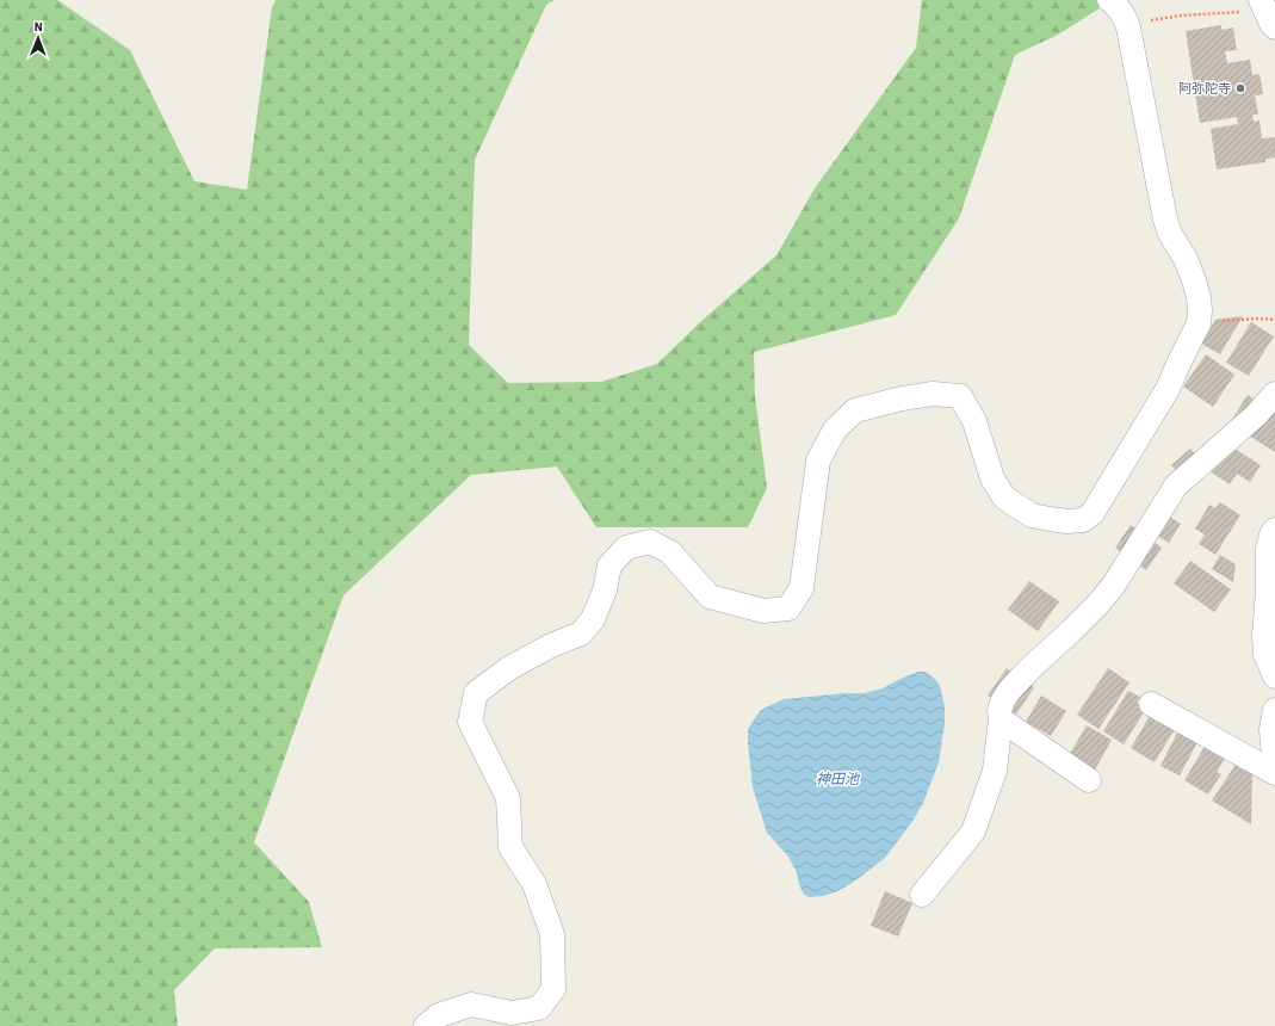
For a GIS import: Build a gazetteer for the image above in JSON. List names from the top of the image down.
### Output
{
  "water": ["神田池"],
  "places": ["阿弥陀寺"],
  "north": "top"
}
